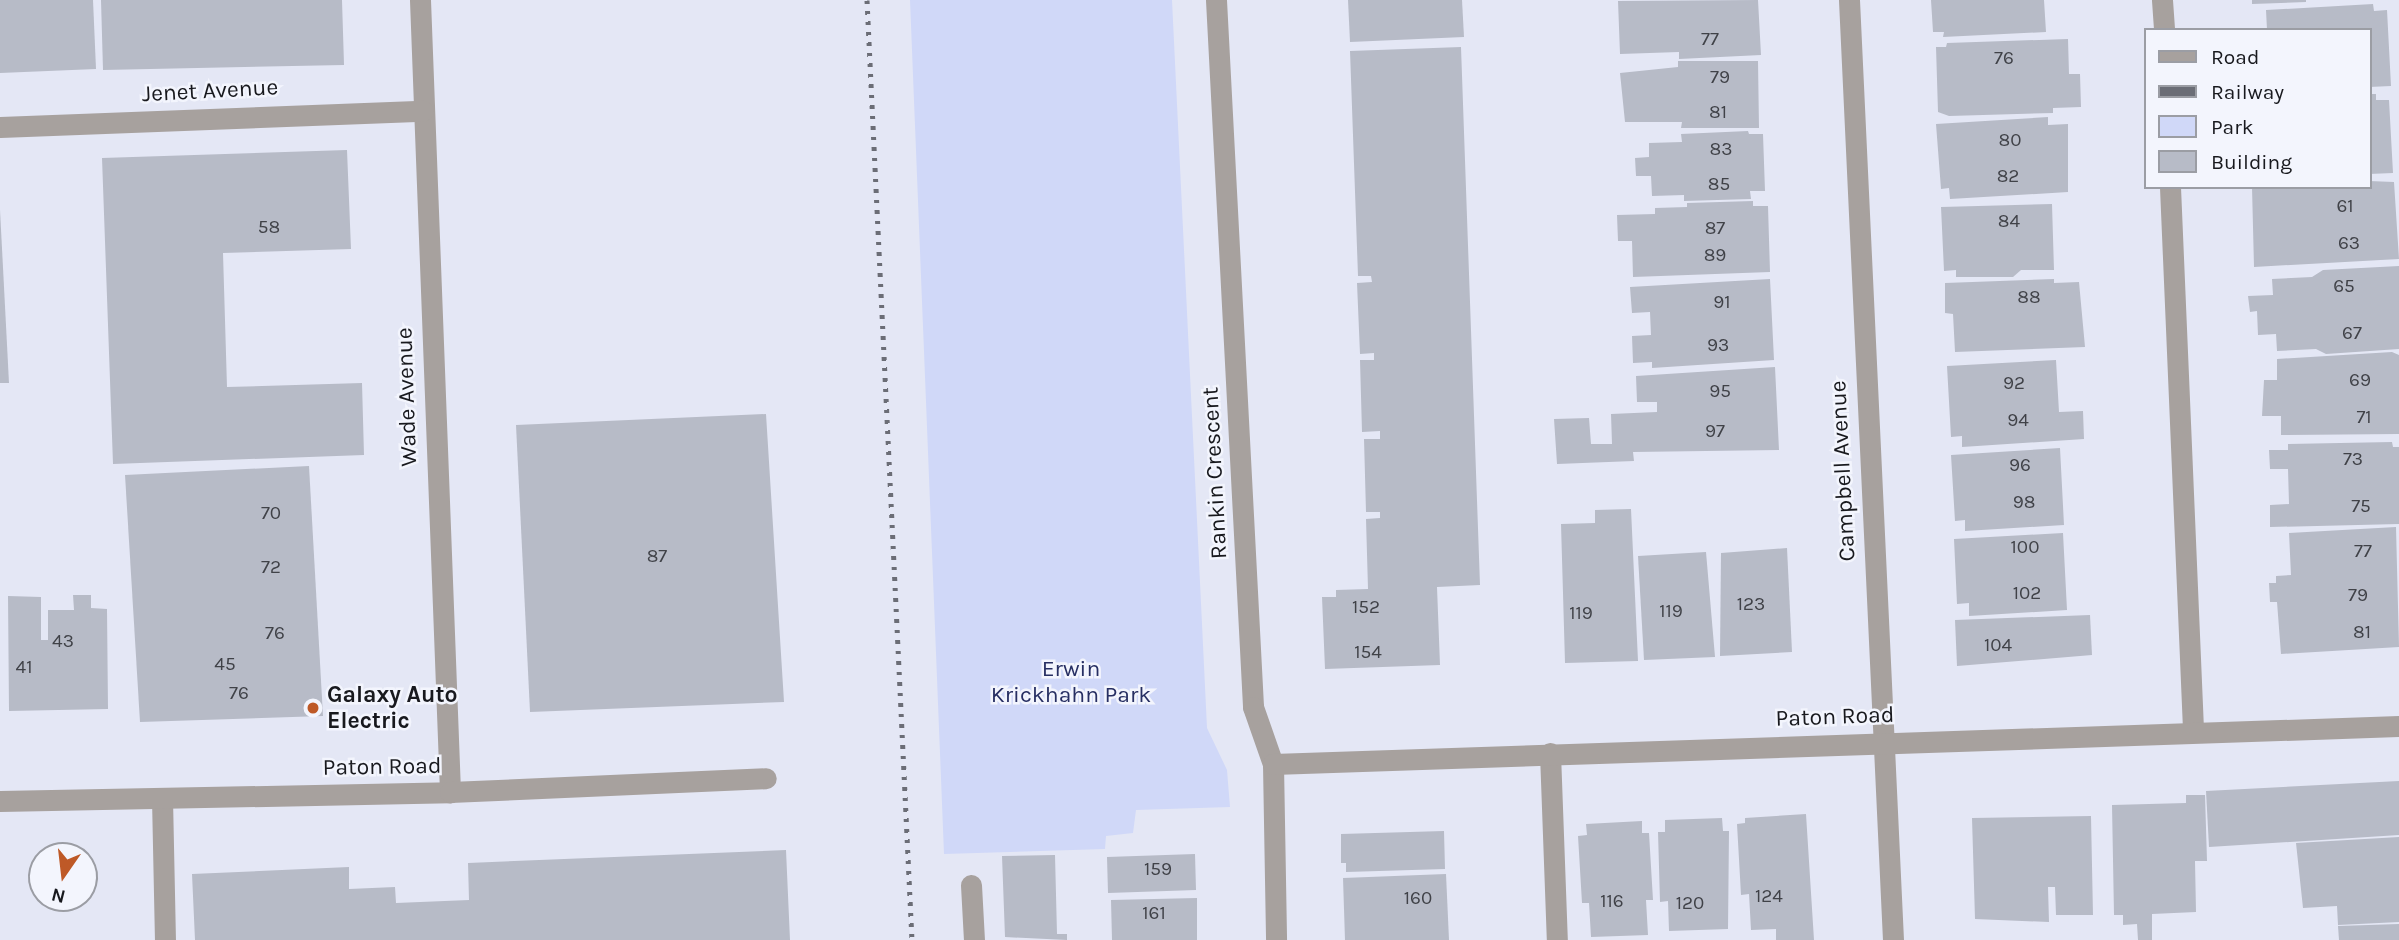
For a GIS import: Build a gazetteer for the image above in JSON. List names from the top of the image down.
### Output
{
  "streets": {
    "street": [
      "Jenet Avenue",
      "Wade Avenue",
      "Campbell Avenue",
      "Rankin Crescent",
      "Paton Road"
    ]
  },
  "crossings": [
    ["Jenet Avenue", "Wade Avenue"],
    ["Wade Avenue", "Paton Road"],
    ["Campbell Avenue", "Paton Road"],
    ["Rankin Crescent", "Paton Road"]
  ],
  "parks": ["Erwin Krickhahn Park"],
  "places": ["Galaxy Auto Electric"],
  "house_numbers": [
    "77",
    "76",
    "79",
    "81",
    "80",
    "83",
    "82",
    "85",
    "61",
    "84",
    "58",
    "87",
    "63",
    "89",
    "65",
    "88",
    "91",
    "67",
    "93",
    "69",
    "92",
    "95",
    "71",
    "94",
    "97",
    "73",
    "96",
    "98",
    "75",
    "70",
    "100",
    "77",
    "87",
    "72",
    "102",
    "79",
    "123",
    "152",
    "119",
    "119",
    "81",
    "76",
    "43",
    "104",
    "154",
    "45",
    "41",
    "76",
    "159",
    "124",
    "160",
    "116",
    "120",
    "161"
  ],
  "legend": [
    "Road",
    "Railway",
    "Park",
    "Building"
  ],
  "north": "bottom"
}
